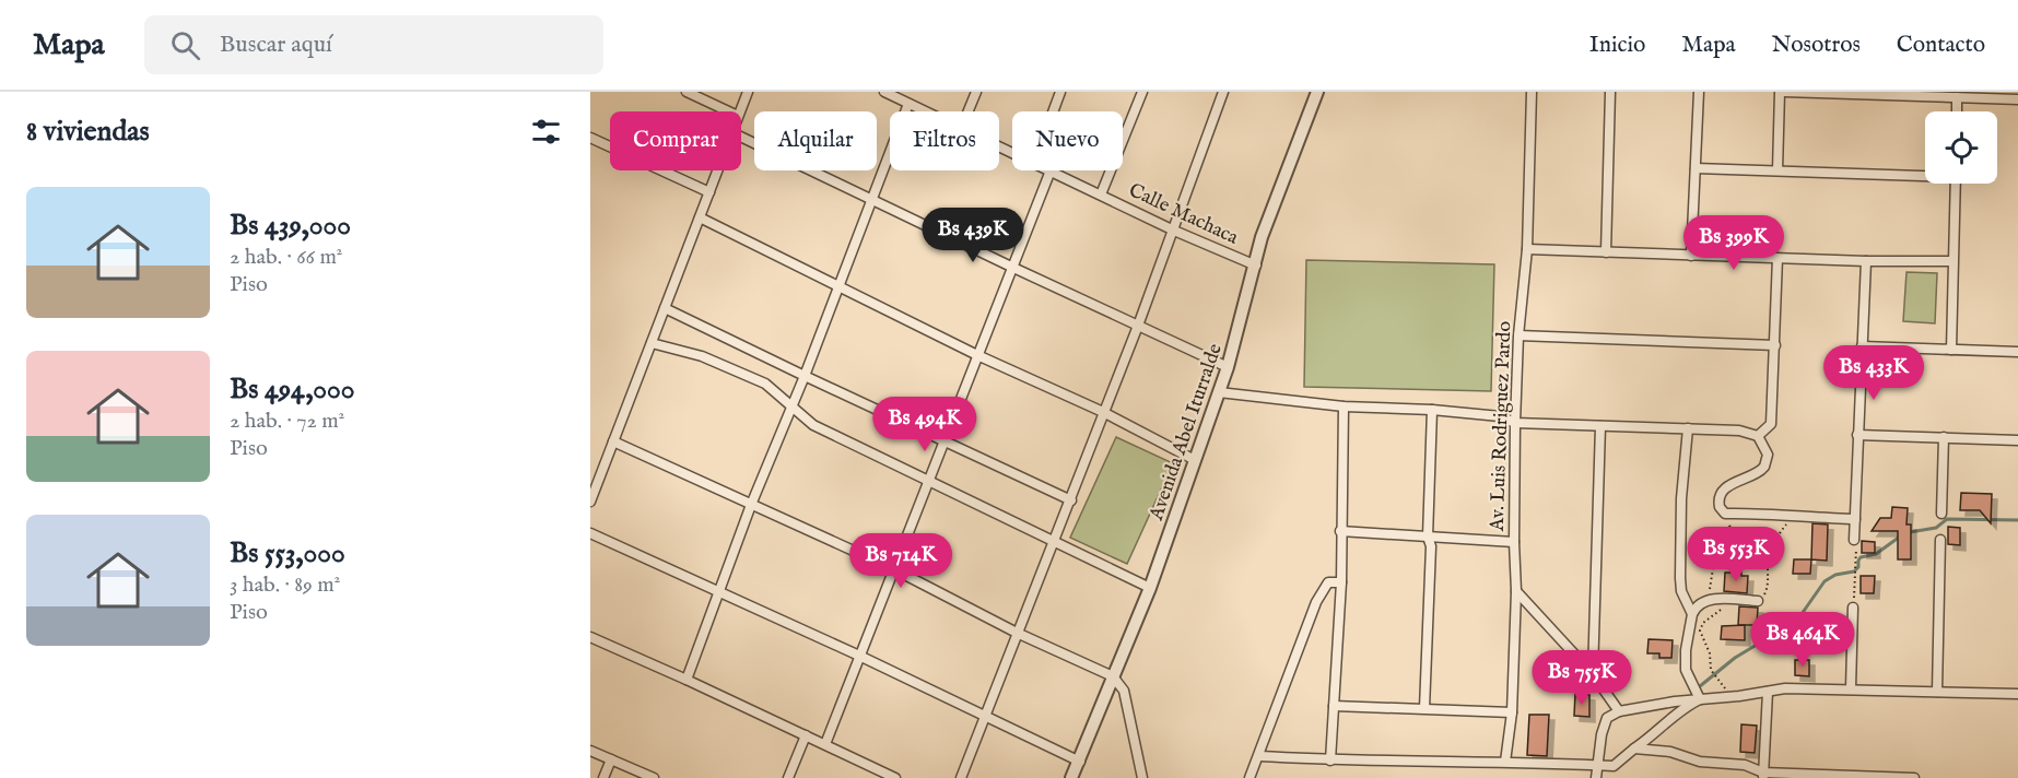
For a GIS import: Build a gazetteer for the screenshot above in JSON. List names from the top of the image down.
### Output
{
  "streets": {
    "street": ["Calle Machaca", "Av. Luis Rodriguez Pardo", "Avenida Abel Iturralde"]
  },
  "crossings": [
    ["Calle Machaca", "Avenida Abel Iturralde"]
  ],
  "page": {
    "header": "Mapa",
    "search": "Buscar aquí",
    "nav": [
      "Inicio",
      "Mapa",
      "Nosotros",
      "Contacto"
    ],
    "heading": "8 viviendas",
    "chip": [
      "Comprar",
      "Alquilar",
      "Filtros",
      "Nuevo"
    ],
    "list": [
      {
        "name": "Bs 439,000",
        "note": "2 hab. · 66 m² · Piso"
      },
      {
        "name": "Bs 494,000",
        "note": "2 hab. · 72 m² · Piso"
      },
      {
        "name": "Bs 553,000",
        "note": "3 hab. · 89 m² · Piso"
      }
    ],
    "price": [
      "Bs 439K",
      "Bs 399K",
      "Bs 433K",
      "Bs 494K",
      "Bs 553K",
      "Bs 714K",
      "Bs 464K",
      "Bs 755K"
    ]
  }
}
